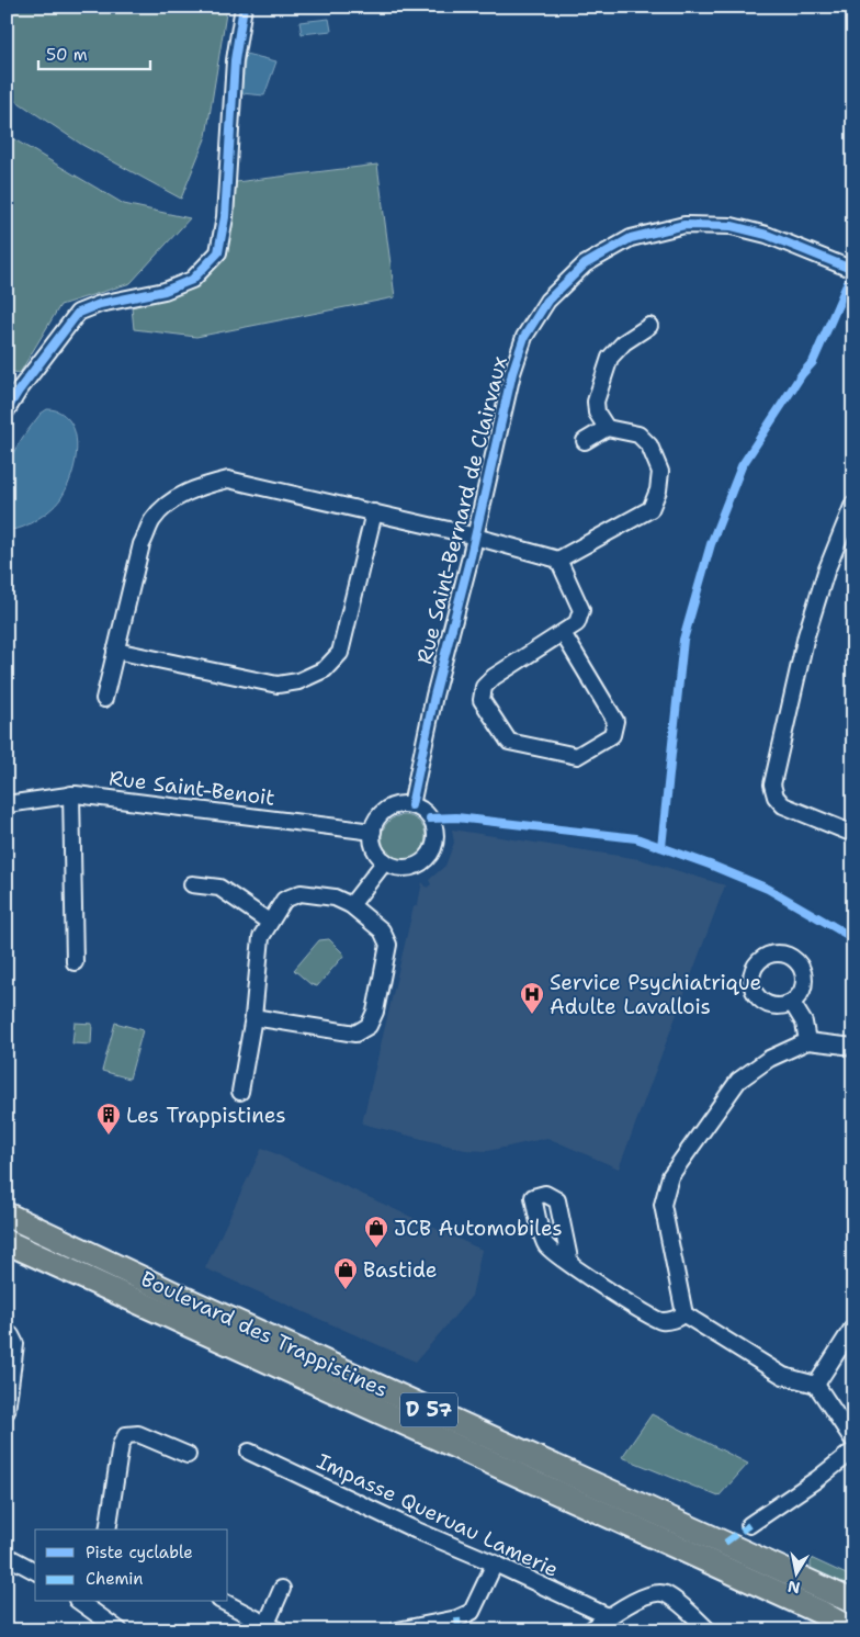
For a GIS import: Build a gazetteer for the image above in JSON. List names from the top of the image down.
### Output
{
  "streets": {
    "main road": ["Boulevard des Trappistines", "D 57"],
    "street": ["Rue Saint-Bernard de Clairvaux", "Rue Saint-Benoit", "Impasse Queruau Lamerie"]
  },
  "crossings": [
    ["Rue Saint-Bernard de Clairvaux", "Rue Saint-Benoit"]
  ],
  "places": {
    "hospital": ["Service Psychiatrique Adulte Lavallois"],
    "building": ["Les Trappistines"],
    "shop": ["JCB Automobiles", "Bastide"]
  },
  "legend": ["Piste cyclable", "Chemin"],
  "scale_bar": "50 m",
  "north": "bottom"
}
